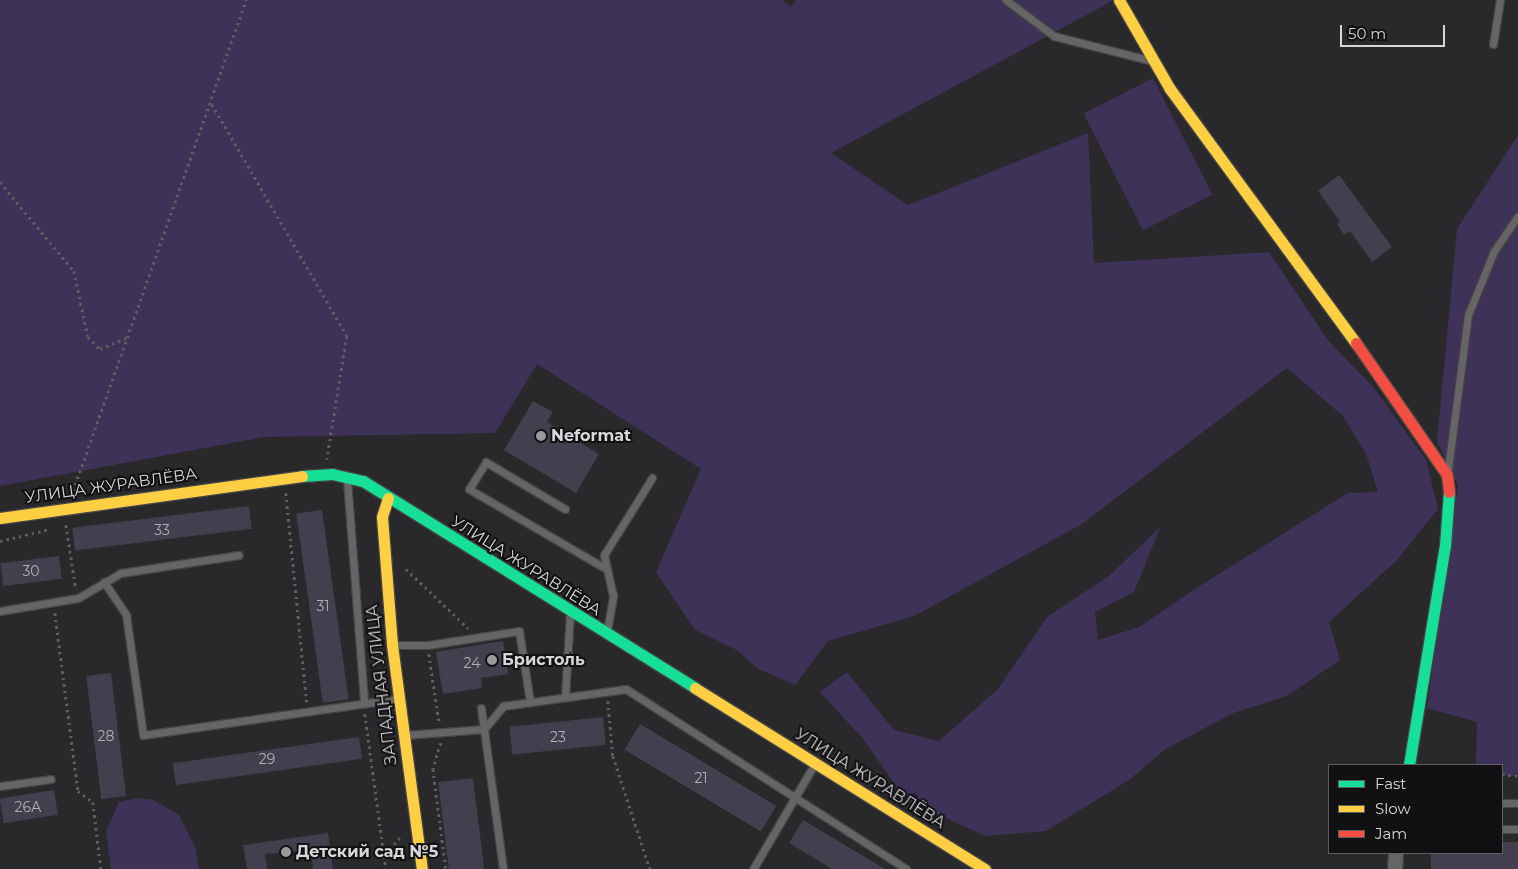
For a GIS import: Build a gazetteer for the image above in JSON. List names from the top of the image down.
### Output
{
  "streets": {
    "street": ["УЛИЦА ЖУРАВЛЁВА", "ЗАПАДНАЯ УЛИЦА"]
  },
  "crossings": [
    ["УЛИЦА ЖУРАВЛЁВА", "ЗАПАДНАЯ УЛИЦА"]
  ],
  "places": ["Neformat", "Бристоль", "Детский сад №5"],
  "house_numbers": [
    "33",
    "30",
    "31",
    "24",
    "28",
    "23",
    "29",
    "21",
    "26А"
  ],
  "legend": ["Fast", "Slow", "Jam"],
  "scale_bar": "50 m"
}
